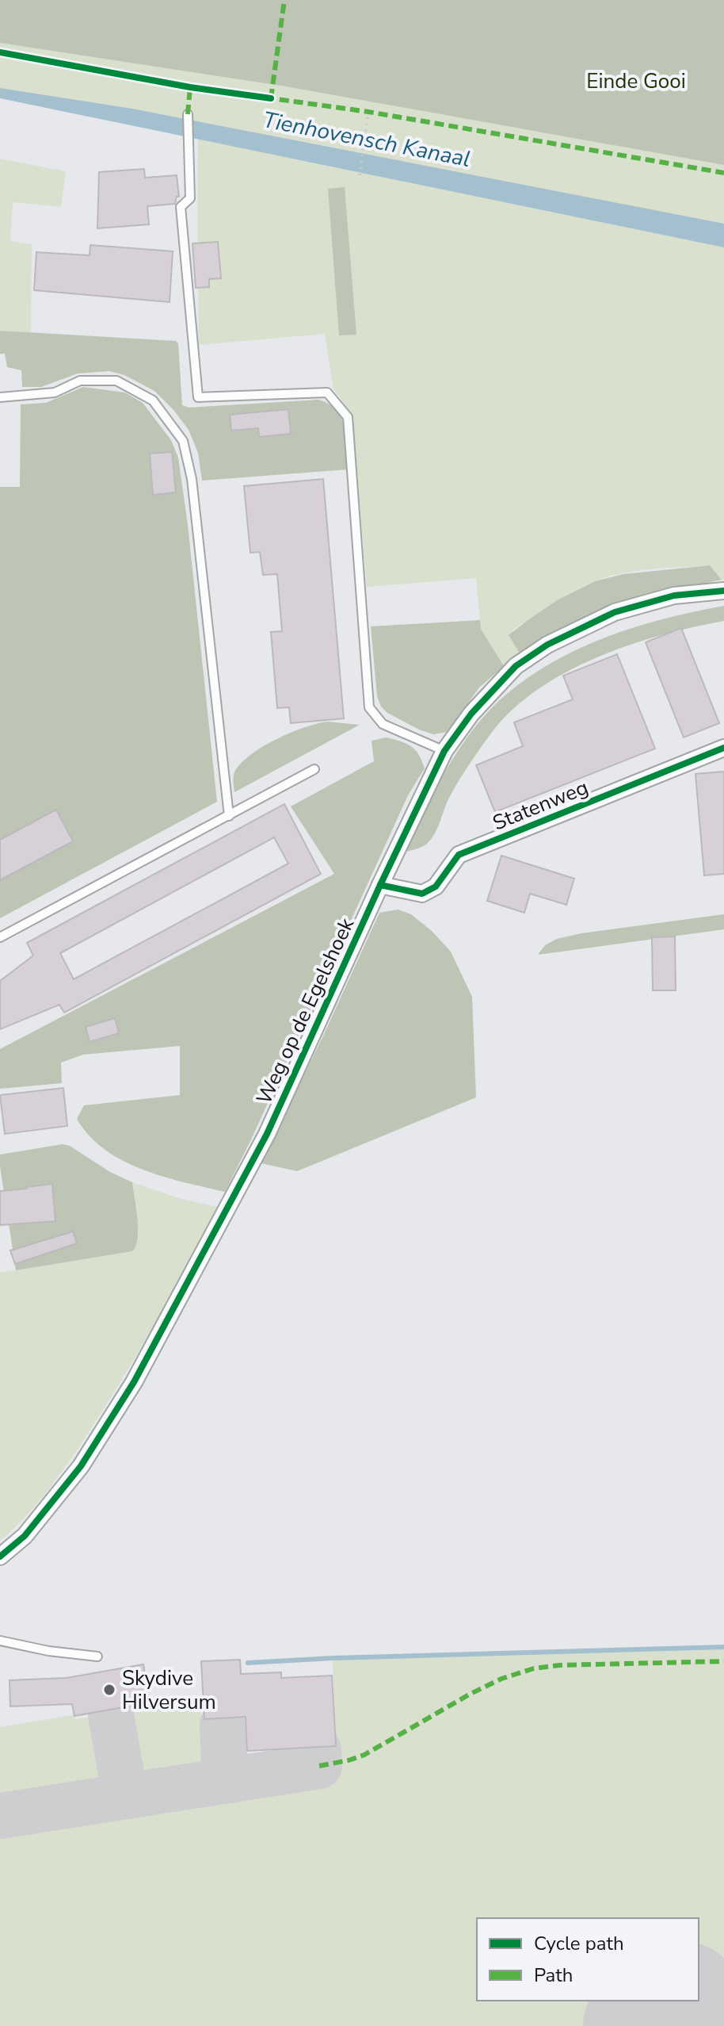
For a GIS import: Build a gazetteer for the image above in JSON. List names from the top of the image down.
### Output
{
  "streets": {
    "street": ["Statenweg", "Weg op de Egelshoek"]
  },
  "crossings": [
    ["Statenweg", "Weg op de Egelshoek"]
  ],
  "water": ["Tienhovensch Kanaal"],
  "parks": ["Einde Gooi"],
  "places": ["Skydive Hilversum"],
  "legend": ["Cycle path", "Path"]
}
